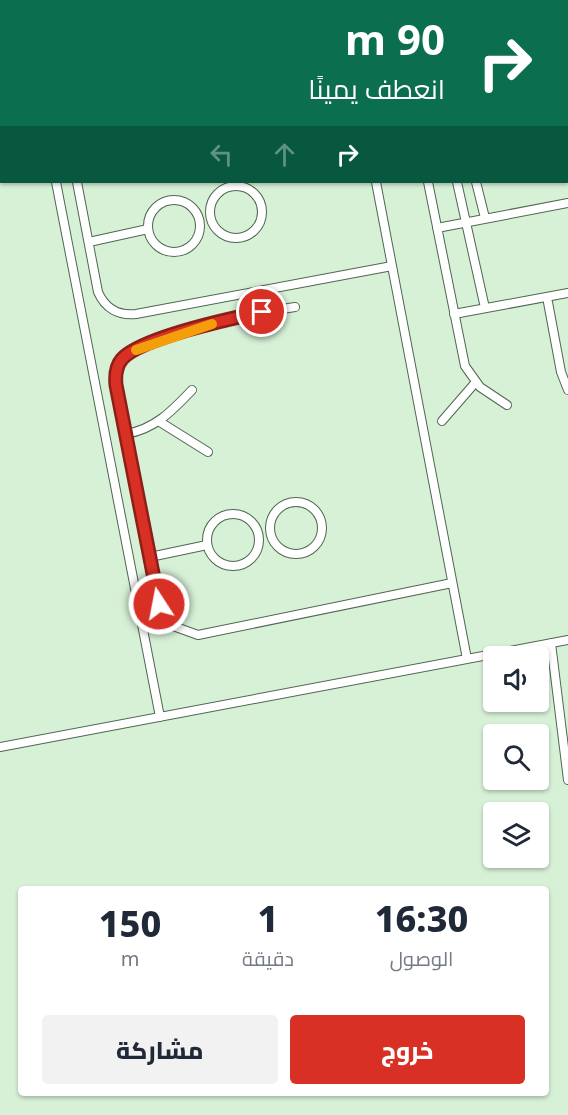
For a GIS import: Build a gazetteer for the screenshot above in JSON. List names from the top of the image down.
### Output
{
  "page": {
    "turn": ["90 m", "انعطف يمينًا"],
    "eta": [
      "16:30",
      "الوصول",
      "1",
      "دقيقة",
      "150",
      "m"
    ],
    "buttons": ["خروج", "مشاركة"]
  }
}
